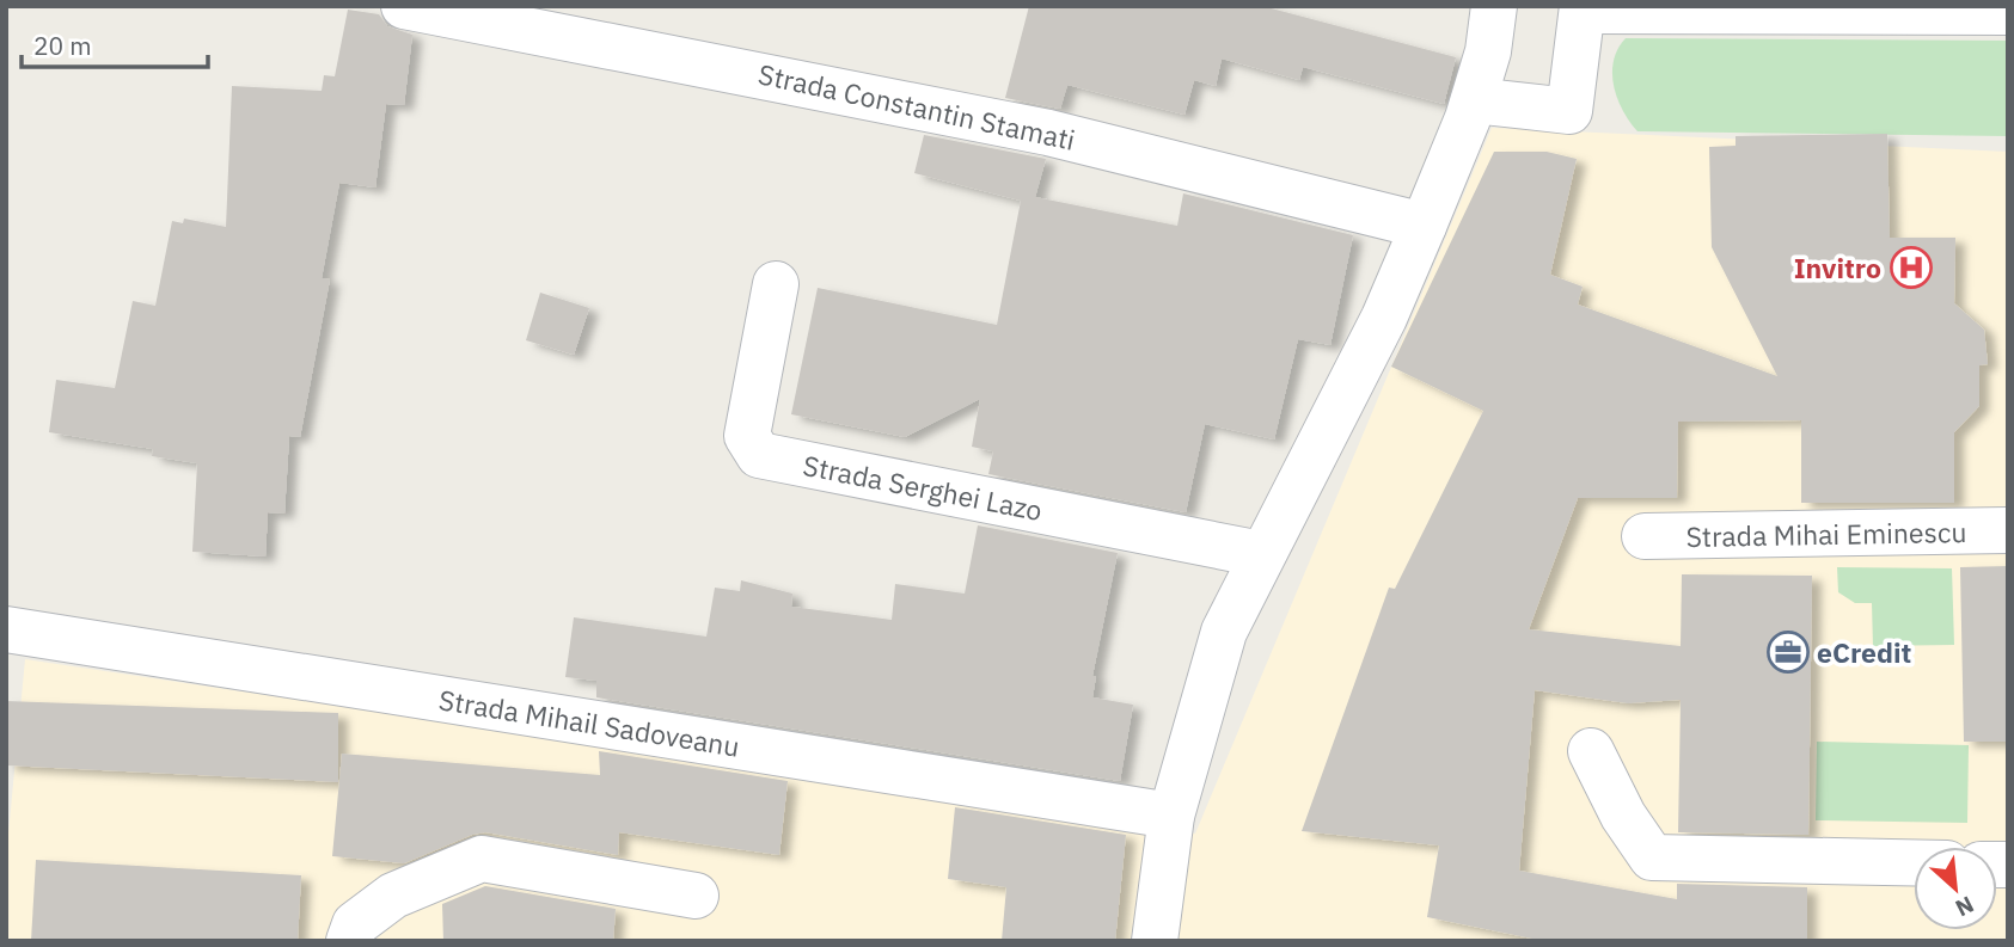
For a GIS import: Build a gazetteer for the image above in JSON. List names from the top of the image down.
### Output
{
  "streets": {
    "street": [
      "Strada Constantin Stamati",
      "Strada Serghei Lazo",
      "Strada Mihai Eminescu",
      "Strada Mihail Sadoveanu"
    ]
  },
  "places": {
    "hospital": ["Invitro"],
    "office": ["eCredit"]
  },
  "scale_bar": "20 m",
  "north": "bottom right"
}
